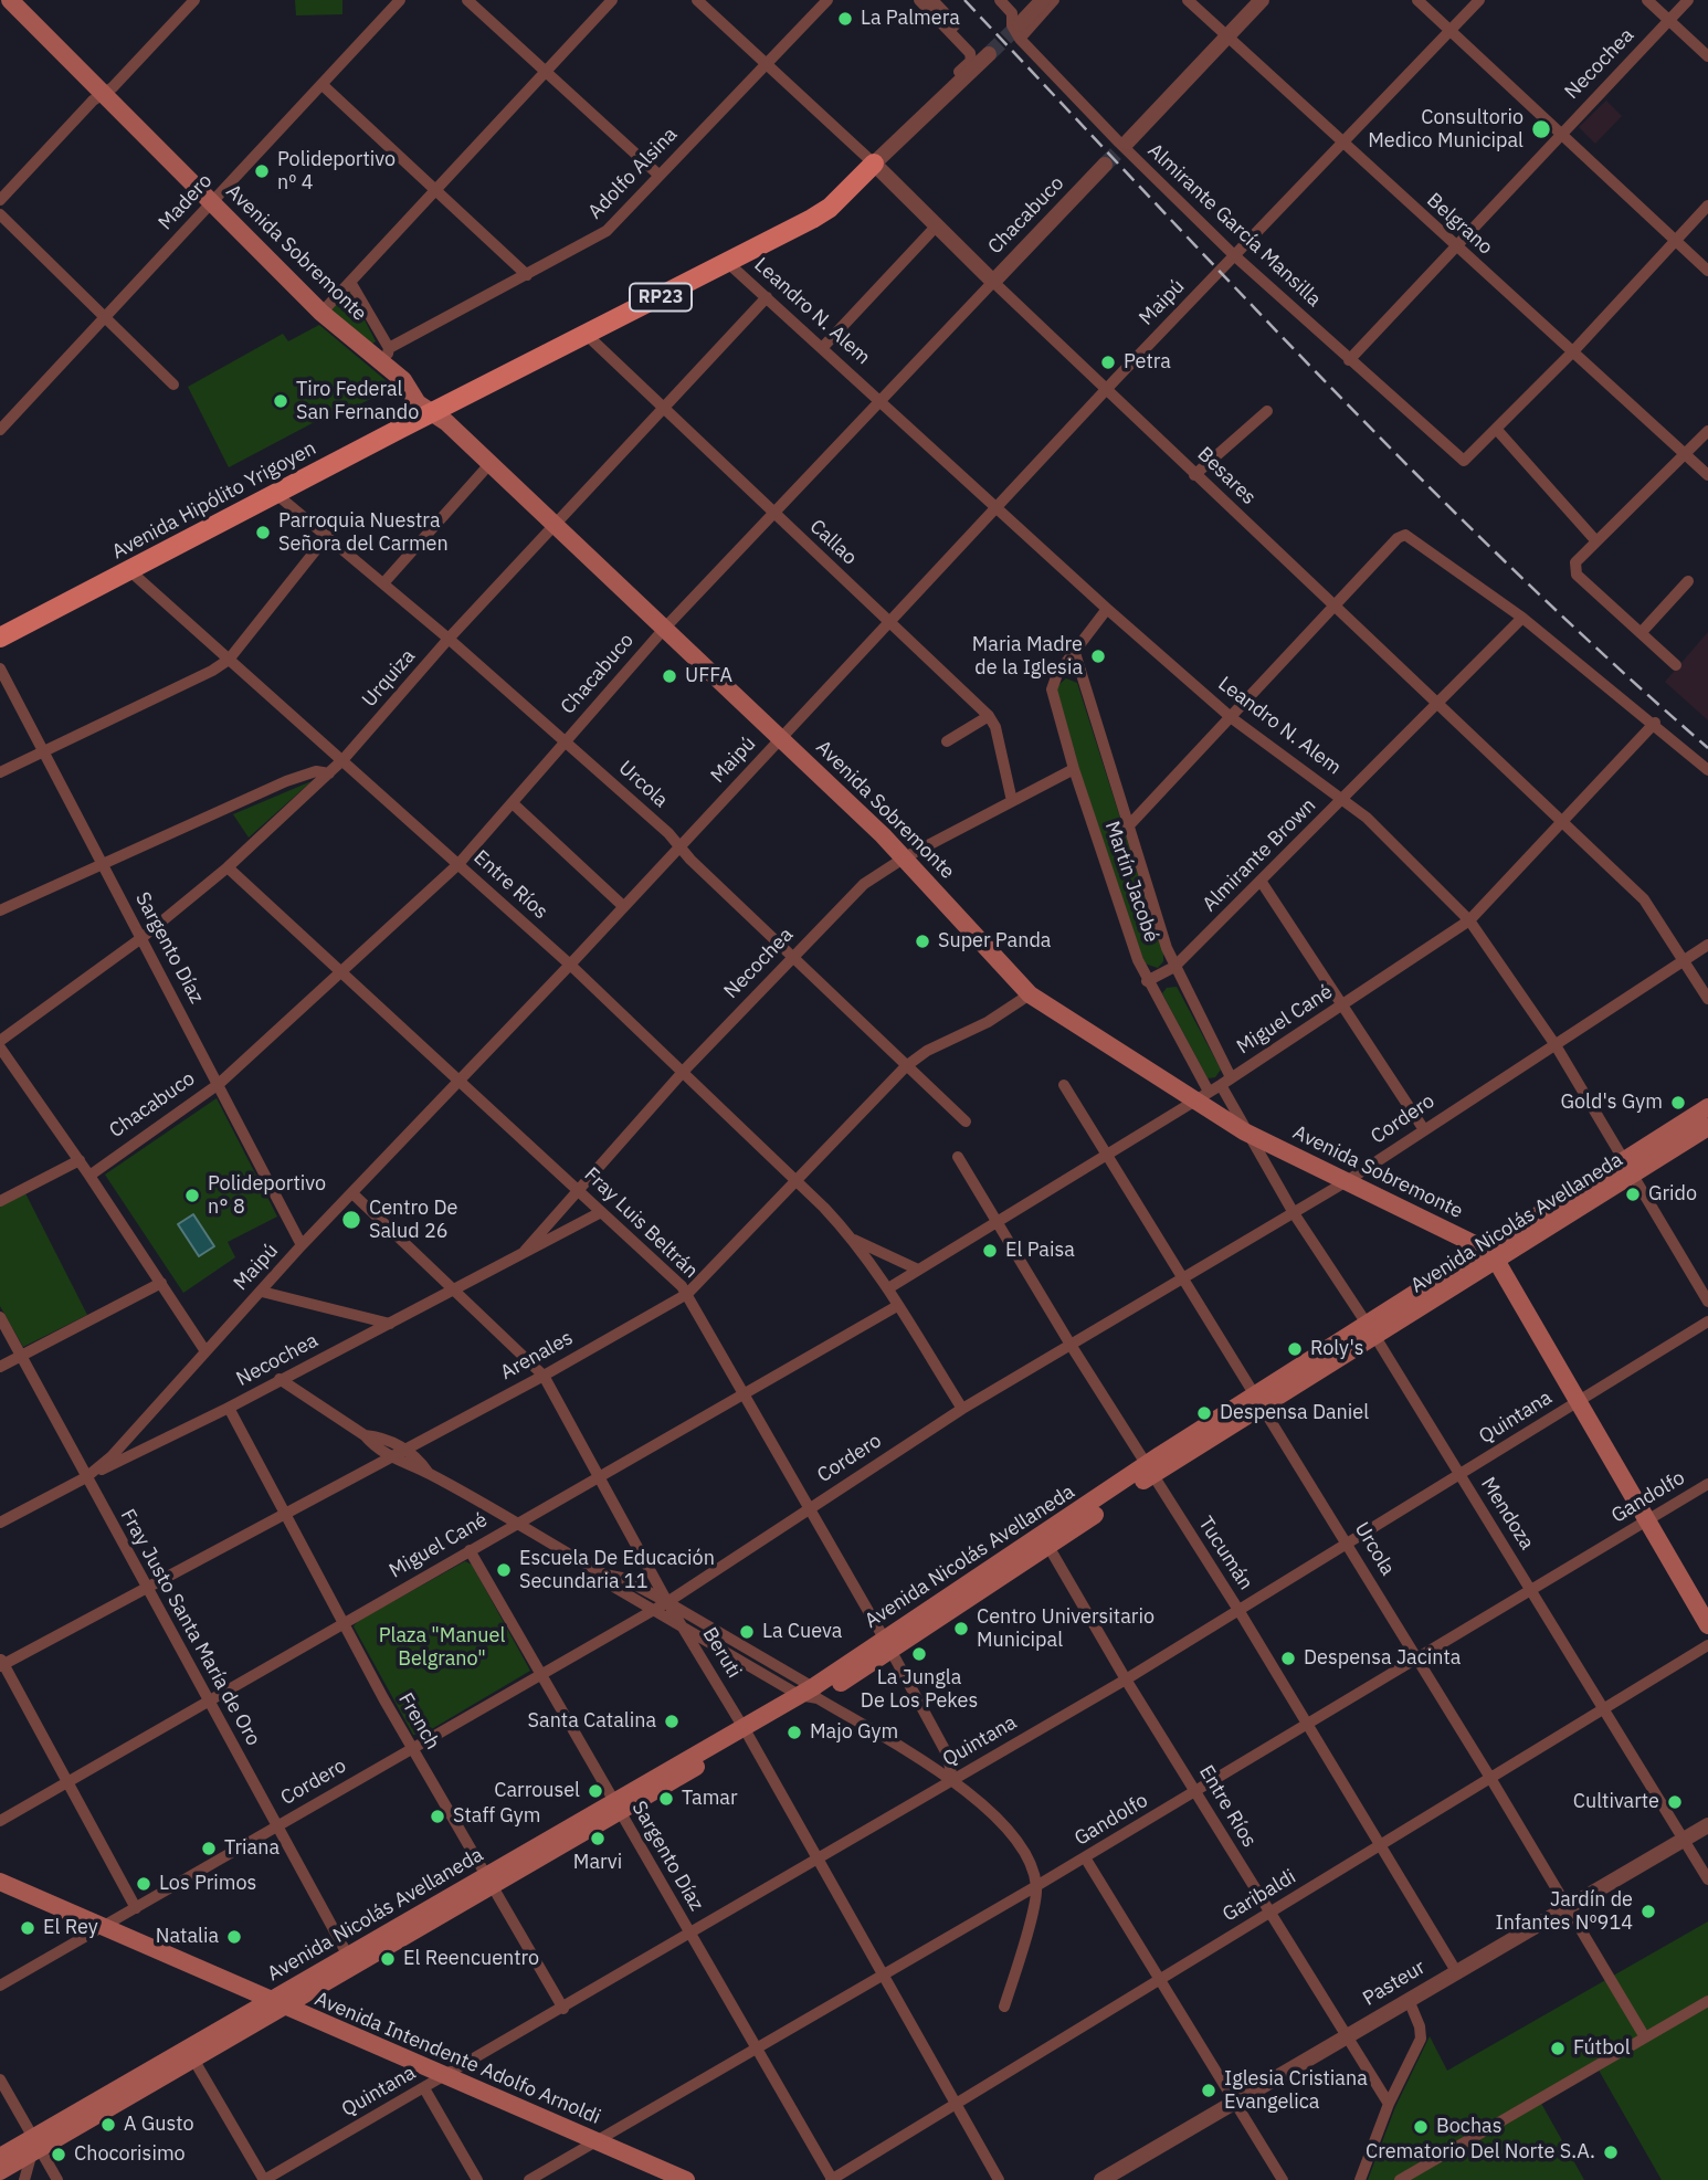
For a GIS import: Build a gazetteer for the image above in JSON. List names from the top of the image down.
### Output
{
  "streets": {
    "main road": [
      "Avenida Sobremonte",
      "RP23",
      "Avenida Hipólito Yrigoyen",
      "Avenida Nicolás Avellaneda",
      "Avenida Intendente Adolfo Arnoldi"
    ],
    "street": [
      "Necochea",
      "Adolfo Alsina",
      "Madero",
      "Chacabuco",
      "Belgrano",
      "Almirante García Mansilla",
      "Maipú",
      "Leandro N. Alem",
      "Besares",
      "Callao",
      "Urquiza",
      "Urcola",
      "Almirante Brown",
      "Martín Jacobé",
      "Entre Ríos",
      "Sargento Díaz",
      "Miguel Cané",
      "Cordero",
      "Fray Luis Beltrán",
      "Arenales",
      "Quintana",
      "Gandolfo",
      "Mendoza",
      "Tucumán",
      "Fray Justo Santa María de Oro",
      "Beruti",
      "French",
      "Garibaldi",
      "Pasteur"
    ]
  },
  "crossings": [
    ["Necochea", "Belgrano"],
    ["Necochea", "Almirante García Mansilla"],
    ["Necochea", "Avenida Sobremonte"],
    ["Necochea", "Maipú"],
    ["Necochea", "Callao"],
    ["Necochea", "Urcola"],
    ["Necochea", "Martín Jacobé"],
    ["Necochea", "Entre Ríos"],
    ["Necochea", "Fray Luis Beltrán"],
    ["Necochea", "Fray Justo Santa María de Oro"],
    ["Necochea", "Beruti"],
    ["Necochea", "French"],
    ["Adolfo Alsina", "Avenida Sobremonte"],
    ["Adolfo Alsina", "Besares"],
    ["Madero", "Avenida Sobremonte"],
    ["Chacabuco", "Avenida Sobremonte"],
    ["Chacabuco", "Leandro N. Alem"],
    ["Chacabuco", "Besares"],
    ["Chacabuco", "Callao"],
    ["Chacabuco", "Urcola"],
    ["Chacabuco", "Entre Ríos"],
    ["Chacabuco", "Sargento Díaz"],
    ["Chacabuco", "Fray Luis Beltrán"],
    ["Belgrano", "Maipú"],
    ["Almirante García Mansilla", "Maipú"],
    ["Avenida Sobremonte", "Maipú"],
    ["Avenida Sobremonte", "Avenida Hipólito Yrigoyen"],
    ["Avenida Sobremonte", "Urquiza"],
    ["Avenida Sobremonte", "Martín Jacobé"],
    ["Avenida Sobremonte", "Miguel Cané"],
    ["Avenida Sobremonte", "Cordero"],
    ["Avenida Sobremonte", "Avenida Nicolás Avellaneda"],
    ["Avenida Sobremonte", "Arenales"],
    ["Avenida Sobremonte", "Mendoza"],
    ["Maipú", "Leandro N. Alem"],
    ["Maipú", "Besares"],
    ["Maipú", "Callao"],
    ["Maipú", "Urcola"],
    ["Maipú", "Entre Ríos"],
    ["Maipú", "Sargento Díaz"],
    ["Maipú", "Fray Luis Beltrán"],
    ["Maipú", "Fray Justo Santa María de Oro"],
    ["Maipú", "Beruti"],
    ["Leandro N. Alem", "Avenida Hipólito Yrigoyen"],
    ["Leandro N. Alem", "Urquiza"],
    ["Leandro N. Alem", "Almirante Brown"],
    ["Leandro N. Alem", "Miguel Cané"],
    ["Leandro N. Alem", "Cordero"],
    ["Leandro N. Alem", "Avenida Nicolás Avellaneda"],
    ["Besares", "Avenida Hipólito Yrigoyen"],
    ["Besares", "Almirante Brown"],
    ["Besares", "Miguel Cané"],
    ["Besares", "Cordero"],
    ["Avenida Hipólito Yrigoyen", "Callao"],
    ["Avenida Hipólito Yrigoyen", "Urcola"],
    ["Avenida Hipólito Yrigoyen", "Entre Ríos"],
    ["Callao", "Urquiza"],
    ["Urquiza", "Urcola"],
    ["Urquiza", "Entre Ríos"],
    ["Urquiza", "Sargento Díaz"],
    ["Urquiza", "Fray Luis Beltrán"],
    ["Urcola", "Miguel Cané"],
    ["Urcola", "Cordero"],
    ["Urcola", "Avenida Nicolás Avellaneda"],
    ["Urcola", "Arenales"],
    ["Urcola", "Quintana"],
    ["Urcola", "Gandolfo"],
    ["Urcola", "Garibaldi"],
    ["Urcola", "Pasteur"],
    ["Almirante Brown", "Martín Jacobé"],
    ["Martín Jacobé", "Miguel Cané"],
    ["Martín Jacobé", "Mendoza"],
    ["Entre Ríos", "Miguel Cané"],
    ["Entre Ríos", "Cordero"],
    ["Entre Ríos", "Avenida Nicolás Avellaneda"],
    ["Entre Ríos", "Arenales"],
    ["Entre Ríos", "Quintana"],
    ["Entre Ríos", "Gandolfo"],
    ["Entre Ríos", "Garibaldi"],
    ["Entre Ríos", "Pasteur"],
    ["Sargento Díaz", "Miguel Cané"],
    ["Sargento Díaz", "Cordero"],
    ["Sargento Díaz", "Avenida Nicolás Avellaneda"],
    ["Sargento Díaz", "Quintana"],
    ["Sargento Díaz", "Gandolfo"],
    ["Sargento Díaz", "Garibaldi"],
    ["Miguel Cané", "Fray Luis Beltrán"],
    ["Miguel Cané", "Tucumán"],
    ["Miguel Cané", "Fray Justo Santa María de Oro"],
    ["Miguel Cané", "Beruti"],
    ["Miguel Cané", "French"],
    ["Cordero", "Fray Luis Beltrán"],
    ["Cordero", "Mendoza"],
    ["Cordero", "Tucumán"],
    ["Cordero", "Fray Justo Santa María de Oro"],
    ["Cordero", "Beruti"],
    ["Cordero", "French"],
    ["Cordero", "Avenida Intendente Adolfo Arnoldi"],
    ["Fray Luis Beltrán", "Avenida Nicolás Avellaneda"],
    ["Fray Luis Beltrán", "Arenales"],
    ["Fray Luis Beltrán", "Quintana"],
    ["Avenida Nicolás Avellaneda", "Mendoza"],
    ["Avenida Nicolás Avellaneda", "Tucumán"],
    ["Avenida Nicolás Avellaneda", "Fray Justo Santa María de Oro"],
    ["Avenida Nicolás Avellaneda", "Beruti"],
    ["Avenida Nicolás Avellaneda", "French"],
    ["Avenida Nicolás Avellaneda", "Avenida Intendente Adolfo Arnoldi"],
    ["Arenales", "Fray Justo Santa María de Oro"],
    ["Arenales", "Beruti"],
    ["Arenales", "French"],
    ["Quintana", "Mendoza"],
    ["Quintana", "Tucumán"],
    ["Quintana", "Beruti"],
    ["Quintana", "French"],
    ["Quintana", "Avenida Intendente Adolfo Arnoldi"],
    ["Gandolfo", "Mendoza"],
    ["Gandolfo", "Tucumán"],
    ["Gandolfo", "Beruti"],
    ["Gandolfo", "Avenida Intendente Adolfo Arnoldi"],
    ["Mendoza", "Garibaldi"],
    ["Mendoza", "Pasteur"],
    ["Tucumán", "Garibaldi"],
    ["Tucumán", "Pasteur"],
    ["Beruti", "Garibaldi"]
  ],
  "parks": ["Plaza \"Manuel Belgrano\""],
  "places": [
    "La Palmera",
    "Consultorio Medico Municipal",
    "Polideportivo nº 4",
    "Petra",
    "Tiro Federal San Fernando",
    "Parroquia Nuestra Señora del Carmen",
    "Maria Madre de la Iglesia",
    "UFFA",
    "Super Panda",
    "Gold's Gym",
    "Grido",
    "Polideportivo n° 8",
    "Centro De Salud 26",
    "El Paisa",
    "Roly's",
    "Despensa Daniel",
    "Escuela De Educación Secundaria 11",
    "Centro Universitario Municipal",
    "La Cueva",
    "La Jungla De Los Pekes",
    "Despensa Jacinta",
    "Santa Catalina",
    "Majo Gym",
    "Carrousel",
    "Tamar",
    "Cultivarte",
    "Staff Gym",
    "Marvi",
    "Triana",
    "Los Primos",
    "Jardín de Infantes Nº914",
    "El Rey",
    "Natalia",
    "El Reencuentro",
    "Fútbol",
    "Iglesia Cristiana Evangelica",
    "A Gusto",
    "Bochas",
    "Crematorio Del Norte S.A.",
    "Chocorisimo"
  ]
}
